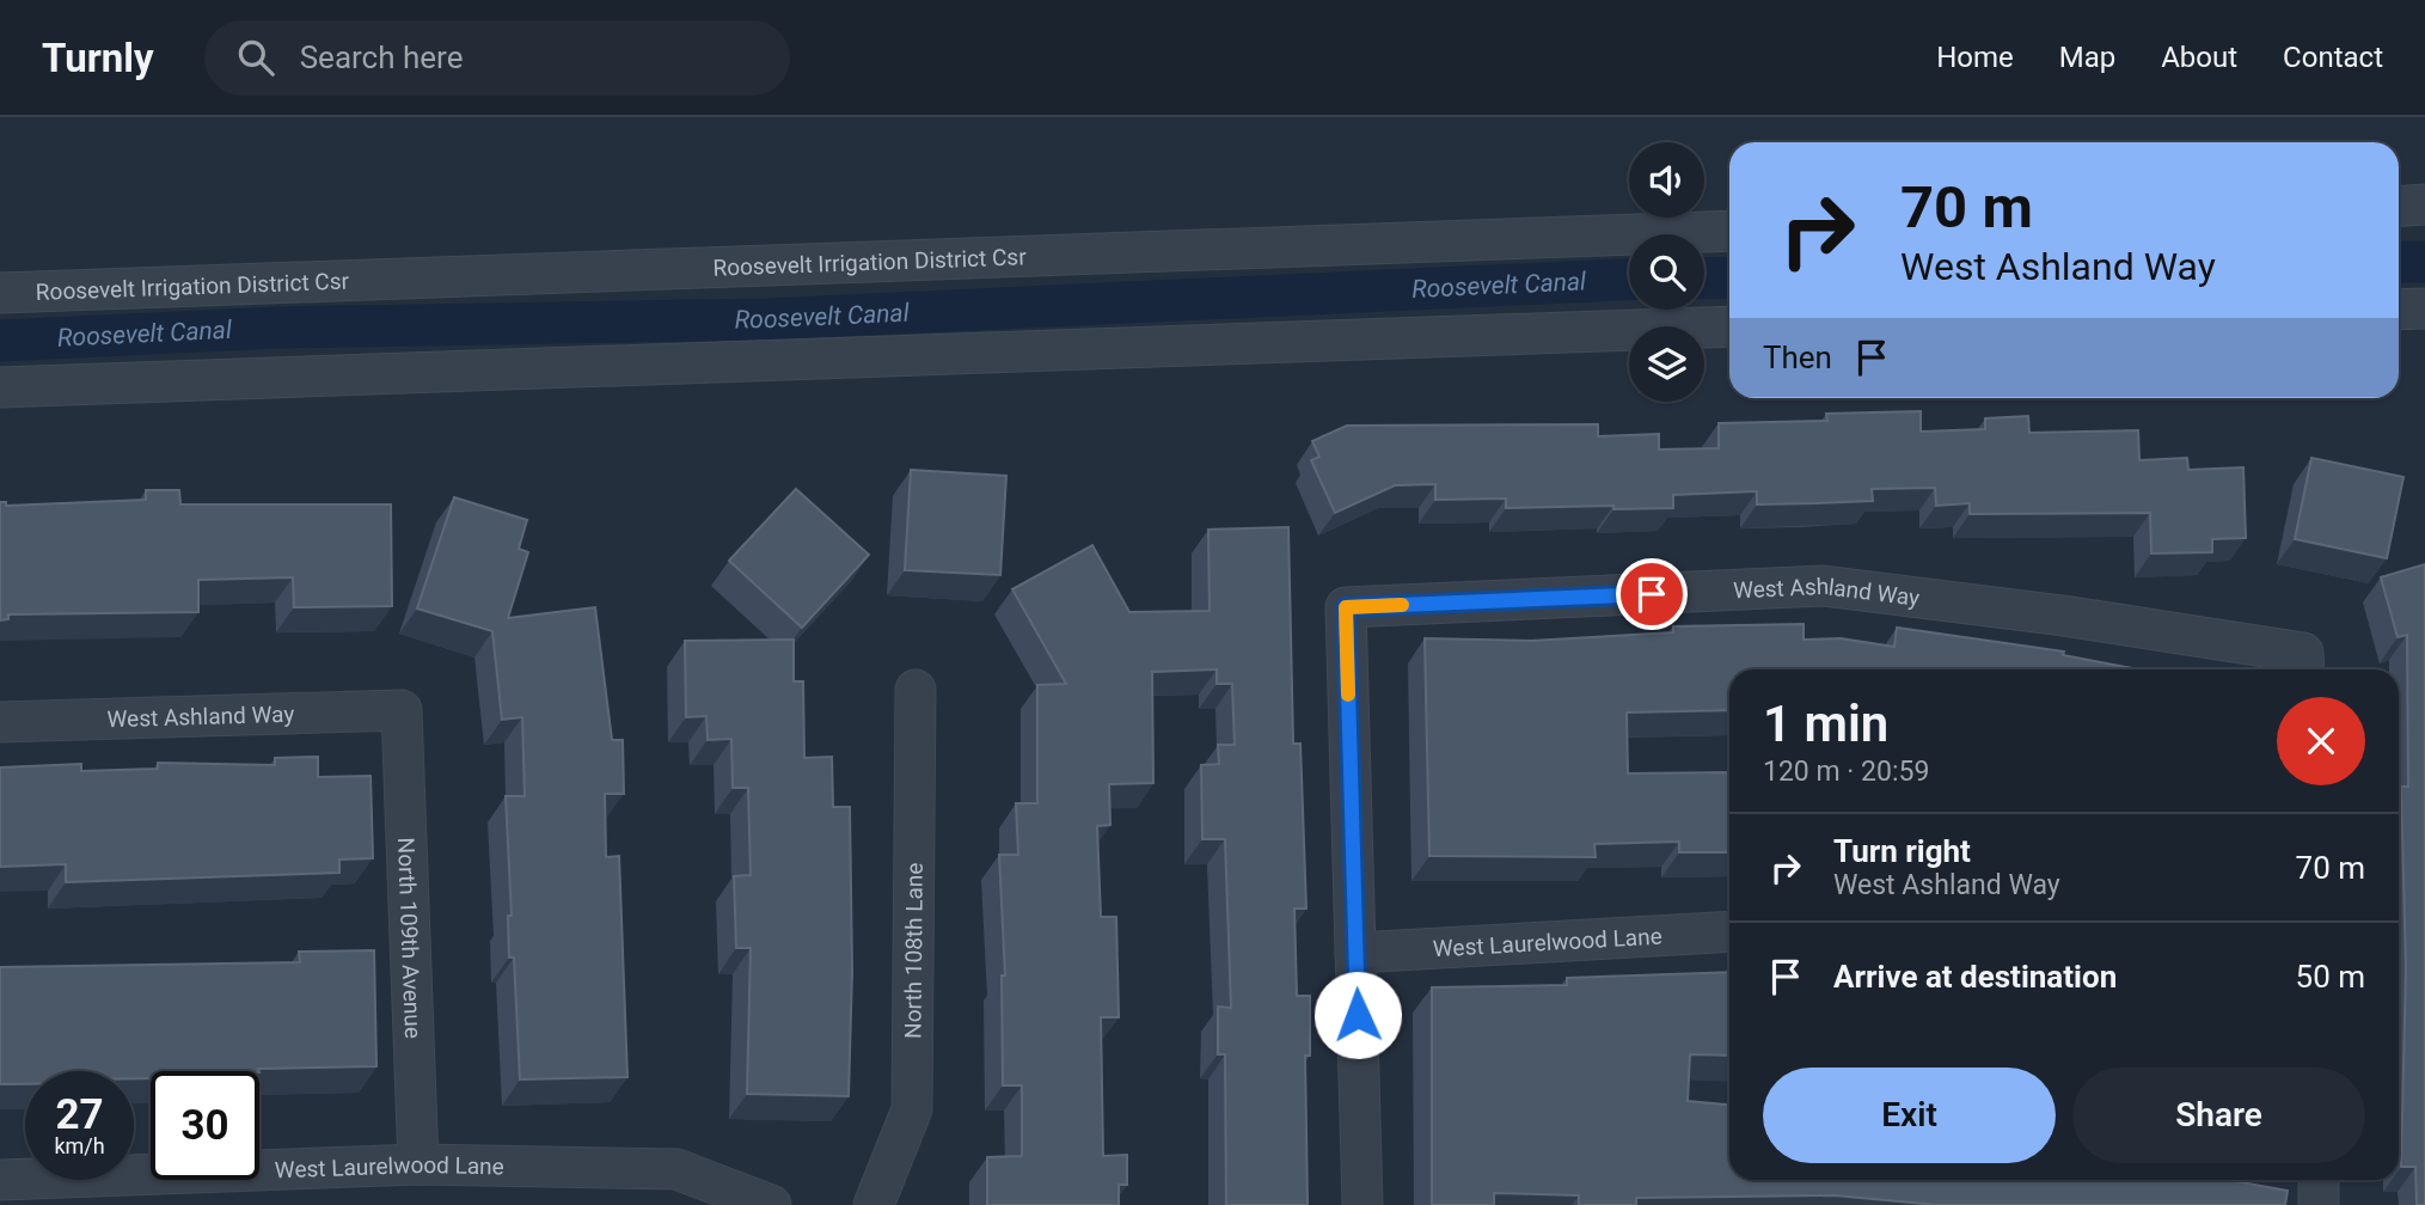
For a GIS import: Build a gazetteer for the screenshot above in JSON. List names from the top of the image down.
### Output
{
  "streets": {
    "street": [
      "Roosevelt Irrigation District Csr",
      "West Ashland Way",
      "North 109th Avenue",
      "West Laurelwood Lane",
      "North 108th Lane"
    ]
  },
  "crossings": [
    ["West Ashland Way", "North 109th Avenue"],
    ["West Ashland Way", "West Laurelwood Lane"],
    ["North 109th Avenue", "West Laurelwood Lane"]
  ],
  "water": ["Roosevelt Canal"],
  "page": {
    "header": "Turnly",
    "search": "Search here",
    "nav": [
      "Home",
      "Map",
      "About",
      "Contact"
    ],
    "turn": ["70 m", "West Ashland Way"],
    "then": "Then",
    "heading": ["1 min", "120 m · 20:59"],
    "list": [
      {
        "name": "Turn right",
        "note": "West Ashland Way",
        "value": "70 m"
      },
      {
        "name": "Arrive at destination",
        "value": "50 m"
      }
    ],
    "buttons": ["Exit", "Share"],
    "speed": "27 km/h",
    "limit": "30"
  }
}
